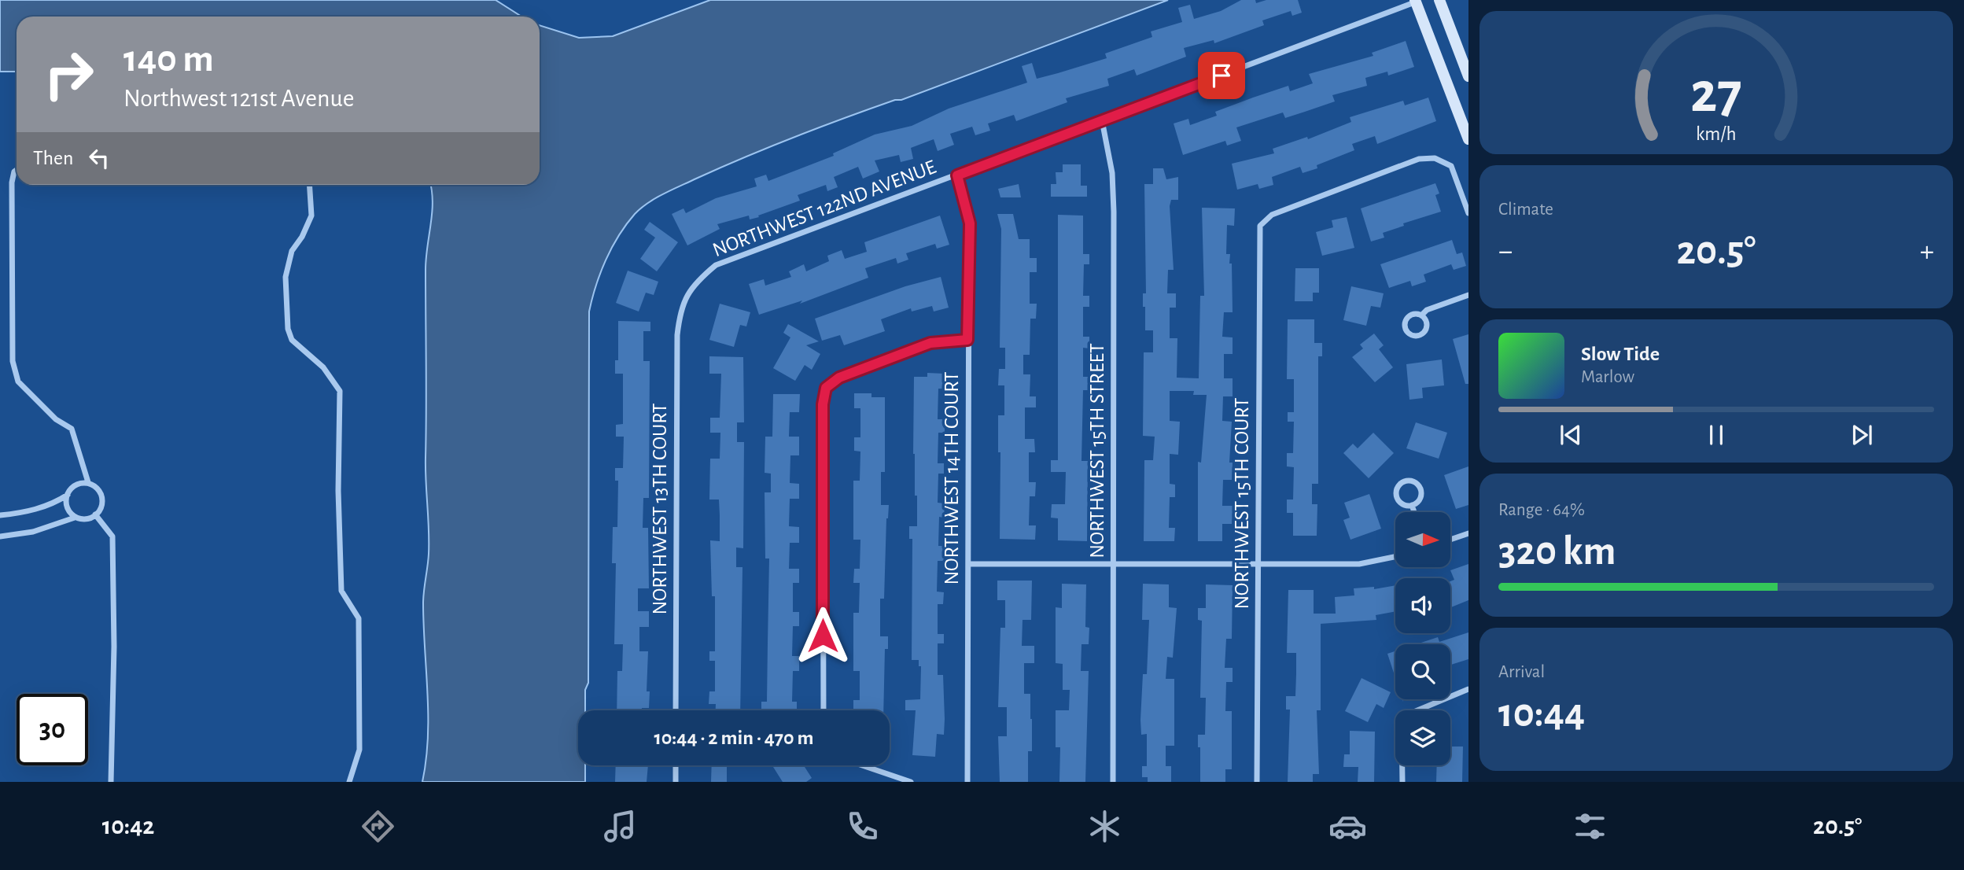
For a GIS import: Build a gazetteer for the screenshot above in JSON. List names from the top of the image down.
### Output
{
  "streets": {
    "street": [
      "NORTHWEST 122ND AVENUE",
      "NORTHWEST 15TH STREET",
      "NORTHWEST 14TH COURT",
      "NORTHWEST 15TH COURT",
      "NORTHWEST 13TH COURT"
    ]
  },
  "crossings": [
    ["NORTHWEST 122ND AVENUE", "NORTHWEST 15TH STREET"],
    ["NORTHWEST 122ND AVENUE", "NORTHWEST 14TH COURT"],
    ["NORTHWEST 122ND AVENUE", "NORTHWEST 13TH COURT"]
  ],
  "north": "right",
  "page": {
    "turn": ["140 m", "Northwest 121st Avenue"],
    "then": "Then",
    "tile": [
      "Climate",
      ["Range · 64%", "320 km"],
      ["Arrival", "10:44"]
    ],
    "heat": ["−", "20.5°", "+"],
    "song": ["Slow Tide", "Marlow"],
    "limit": "30",
    "trip": "10:44 · 2 min · 470 m",
    "tabs": ["10:42", "20.5°"],
    "gauge": ["27", "km/h"]
  }
}
